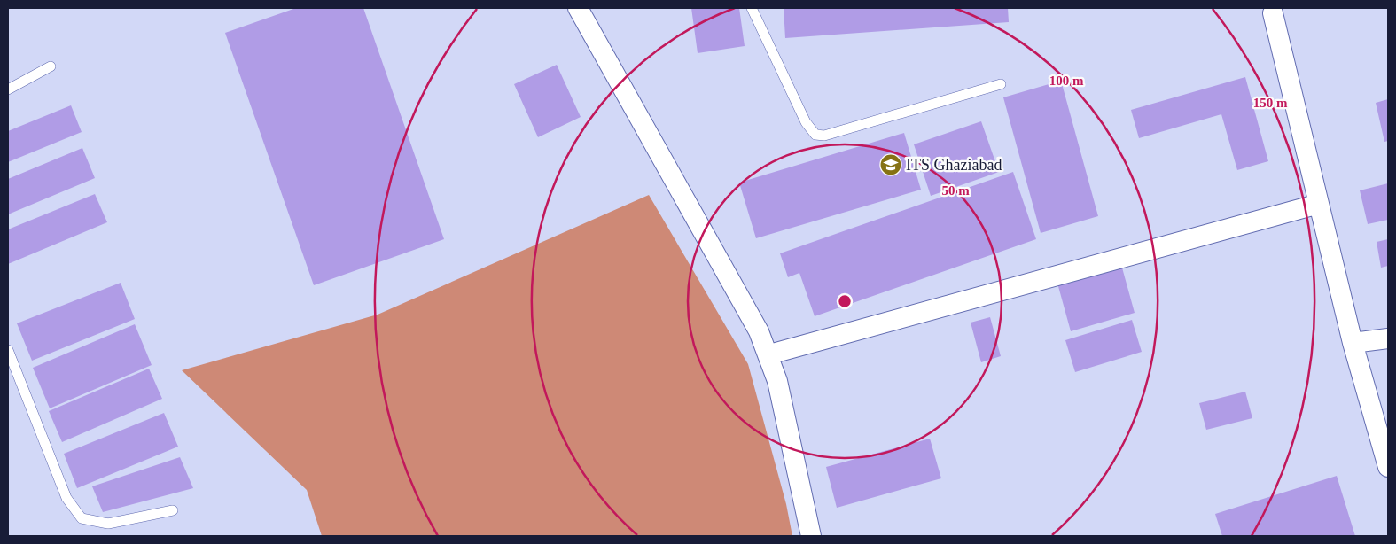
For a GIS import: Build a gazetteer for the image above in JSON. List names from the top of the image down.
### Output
{
  "places": {
    "school or university": ["ITS Ghaziabad"]
  },
  "rings": ["100 m", "150 m", "50 m"]
}
